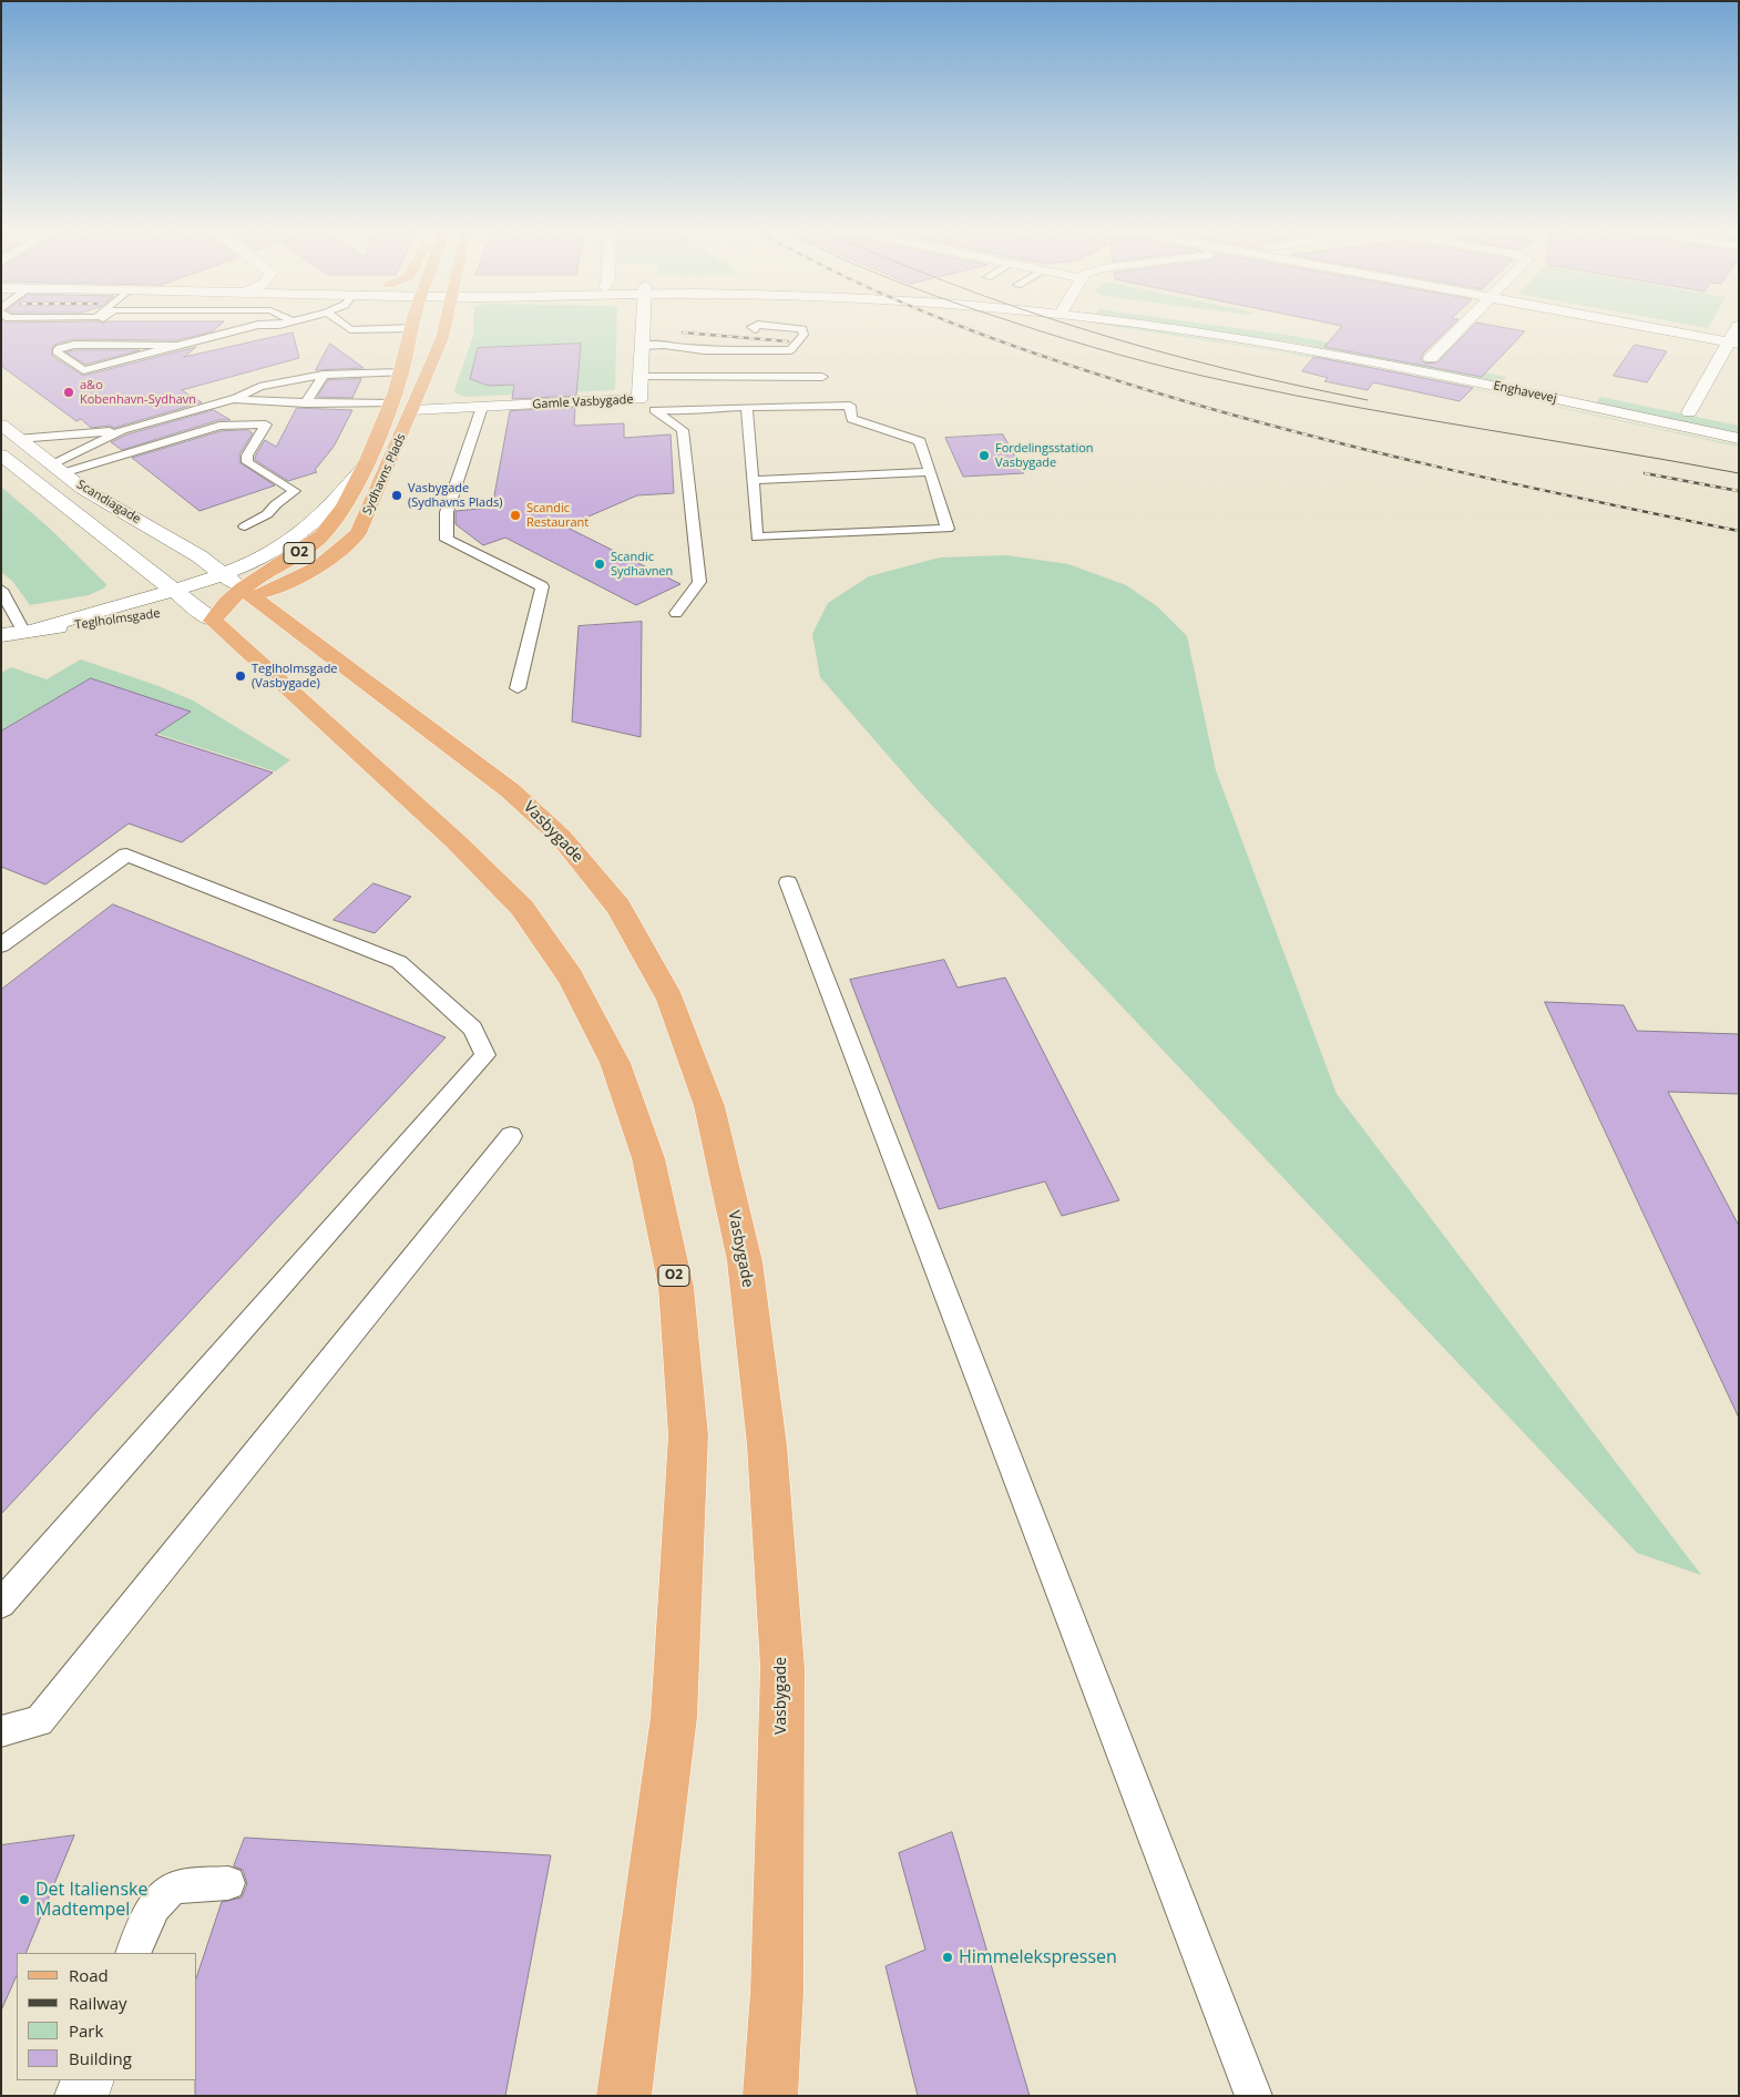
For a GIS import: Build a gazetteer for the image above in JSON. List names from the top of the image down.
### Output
{
  "streets": {
    "main road": ["Sydhavns Plads", "O2", "Vasbygade"],
    "street": [
      "Enghavevej",
      "Gamle Vasbygade",
      "Scandiagade",
      "Teglholmsgade"
    ]
  },
  "crossings": [
    ["Gamle Vasbygade", "Sydhavns Plads"],
    ["Sydhavns Plads", "Scandiagade"],
    ["Sydhavns Plads", "O2"],
    ["Sydhavns Plads", "Teglholmsgade"],
    ["Sydhavns Plads", "Vasbygade"],
    ["Scandiagade", "O2"],
    ["Scandiagade", "Teglholmsgade"],
    ["Scandiagade", "Vasbygade"],
    ["O2", "Teglholmsgade"],
    ["O2", "Vasbygade"],
    ["Teglholmsgade", "Vasbygade"]
  ],
  "places": [
    "a&o Kobenhavn-Sydhavn",
    "Fordelingsstation Vasbygade",
    "Vasbygade (Sydhavns Plads)",
    "Scandic Restaurant",
    "Scandic Sydhavnen",
    "Teglholmsgade (Vasbygade)",
    "Det Italienske Madtempel",
    "Himmelekspressen"
  ],
  "legend": [
    "Road",
    "Railway",
    "Park",
    "Building"
  ]
}
